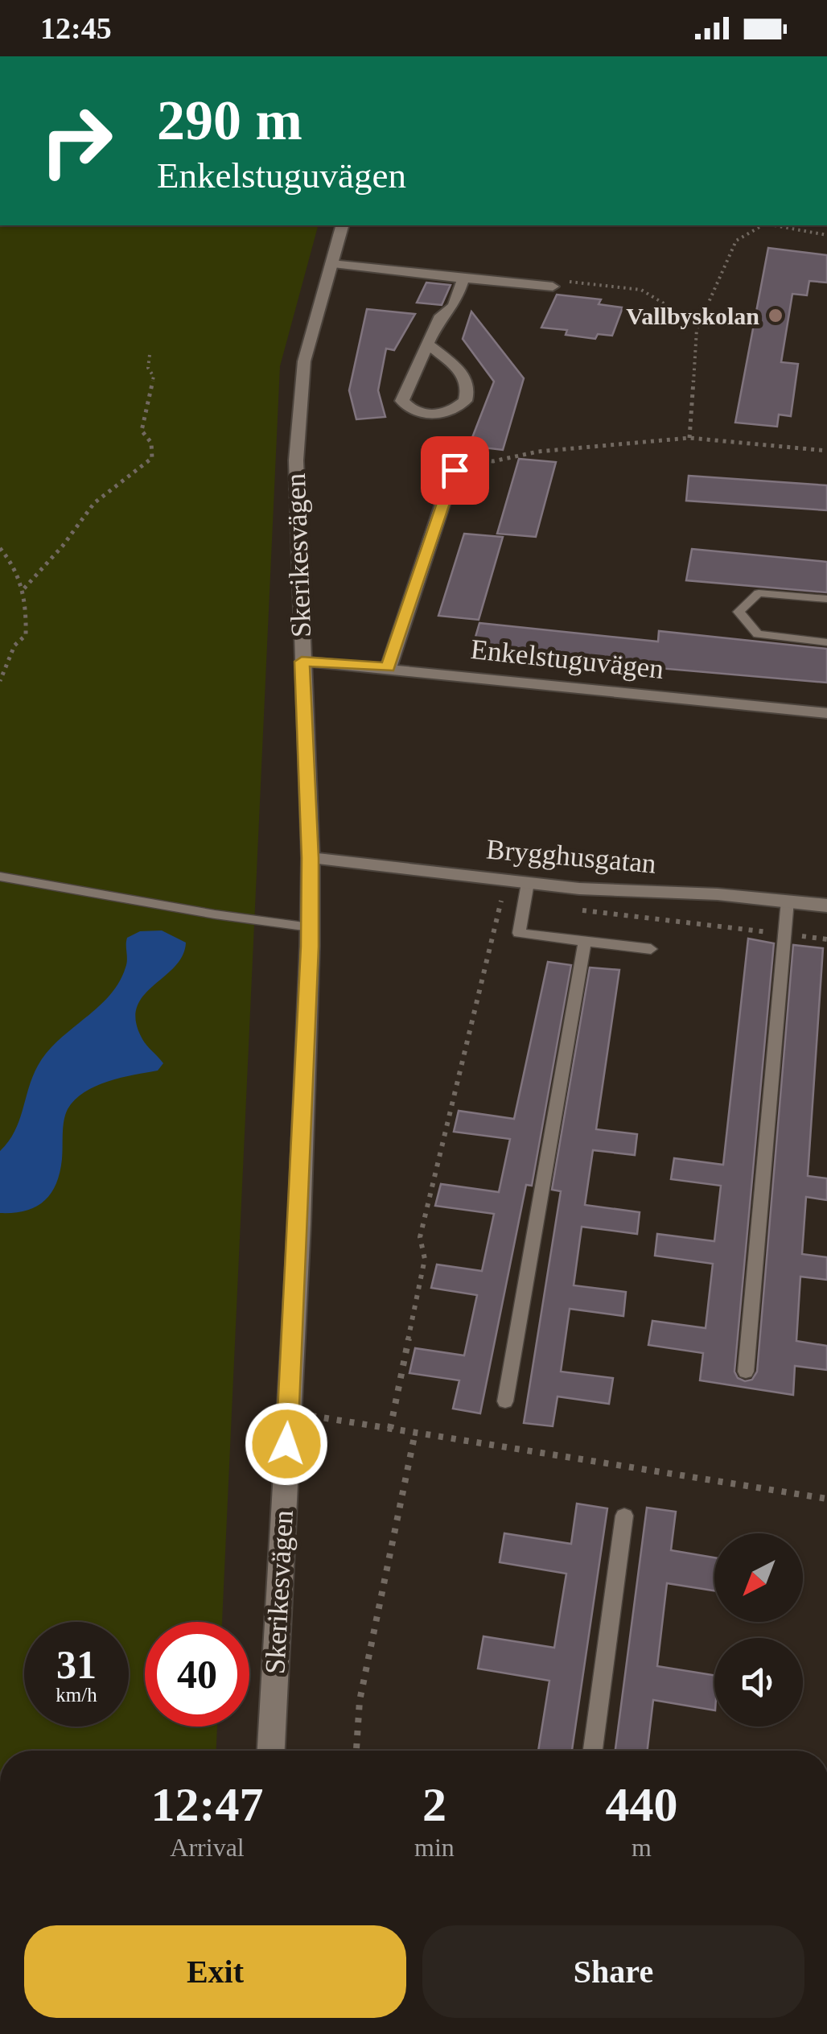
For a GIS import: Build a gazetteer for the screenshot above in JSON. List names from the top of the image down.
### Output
{
  "streets": {
    "street": ["Skerikesvägen", "Enkelstuguvägen", "Brygghusgatan"]
  },
  "crossings": [
    ["Skerikesvägen", "Enkelstuguvägen"],
    ["Skerikesvägen", "Brygghusgatan"]
  ],
  "places": ["Vallbyskolan"],
  "north": "bottom left",
  "page": {
    "status": "12:45",
    "turn": ["290 m", "Enkelstuguvägen"],
    "speed": "31 km/h",
    "limit": "40",
    "eta": [
      "12:47",
      "Arrival",
      "2",
      "min",
      "440",
      "m"
    ],
    "buttons": ["Exit", "Share"]
  }
}
